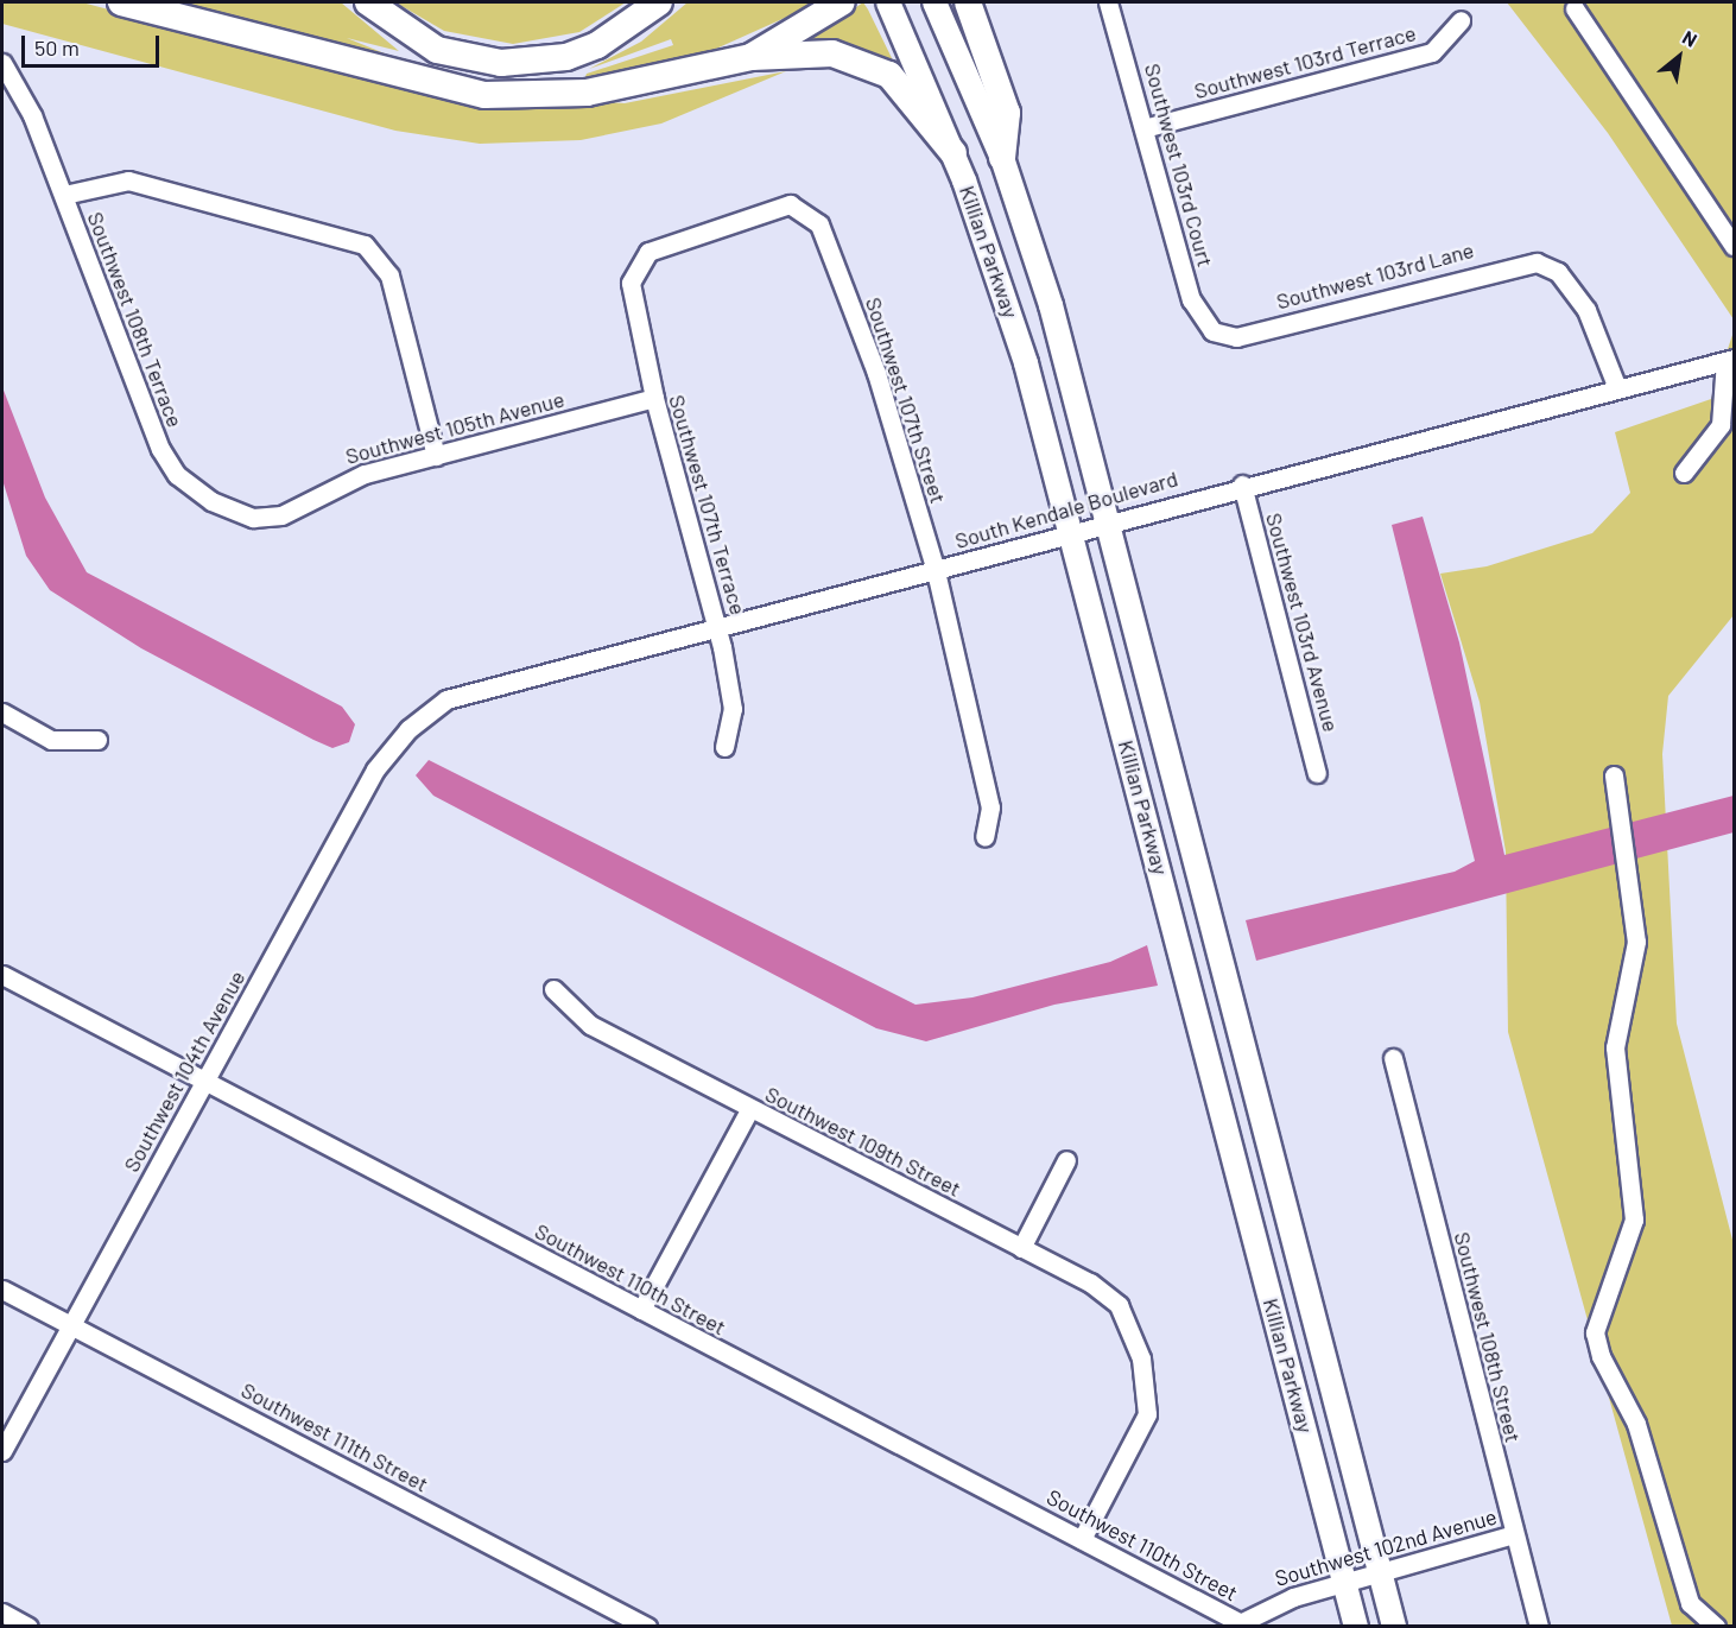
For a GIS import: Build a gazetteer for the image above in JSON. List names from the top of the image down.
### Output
{
  "streets": {
    "main road": ["Killian Parkway"],
    "street": [
      "Southwest 103rd Terrace",
      "Southwest 103rd Court",
      "Southwest 103rd Lane",
      "Southwest 108th Terrace",
      "Southwest 107th Street",
      "Southwest 105th Avenue",
      "Southwest 107th Terrace",
      "South Kendale Boulevard",
      "Southwest 103rd Avenue",
      "Southwest 104th Avenue",
      "Southwest 109th Street",
      "Southwest 110th Street",
      "Southwest 108th Street",
      "Southwest 111th Street",
      "Southwest 102nd Avenue"
    ]
  },
  "crossings": [
    ["Southwest 103rd Terrace", "Southwest 103rd Court"],
    ["Southwest 103rd Court", "Southwest 103rd Lane"],
    ["Killian Parkway", "South Kendale Boulevard"],
    ["Killian Parkway", "Southwest 102nd Avenue"],
    ["Southwest 103rd Lane", "South Kendale Boulevard"],
    ["Southwest 108th Terrace", "Southwest 105th Avenue"],
    ["Southwest 107th Street", "Southwest 107th Terrace"],
    ["Southwest 107th Street", "South Kendale Boulevard"],
    ["Southwest 105th Avenue", "Southwest 107th Terrace"],
    ["Southwest 107th Terrace", "South Kendale Boulevard"],
    ["South Kendale Boulevard", "Southwest 103rd Avenue"],
    ["South Kendale Boulevard", "Southwest 104th Avenue"],
    ["Southwest 104th Avenue", "Southwest 110th Street"],
    ["Southwest 104th Avenue", "Southwest 111th Street"],
    ["Southwest 109th Street", "Southwest 110th Street"],
    ["Southwest 110th Street", "Southwest 102nd Avenue"],
    ["Southwest 108th Street", "Southwest 102nd Avenue"]
  ],
  "scale_bar": "50 m",
  "north": "top right"
}
